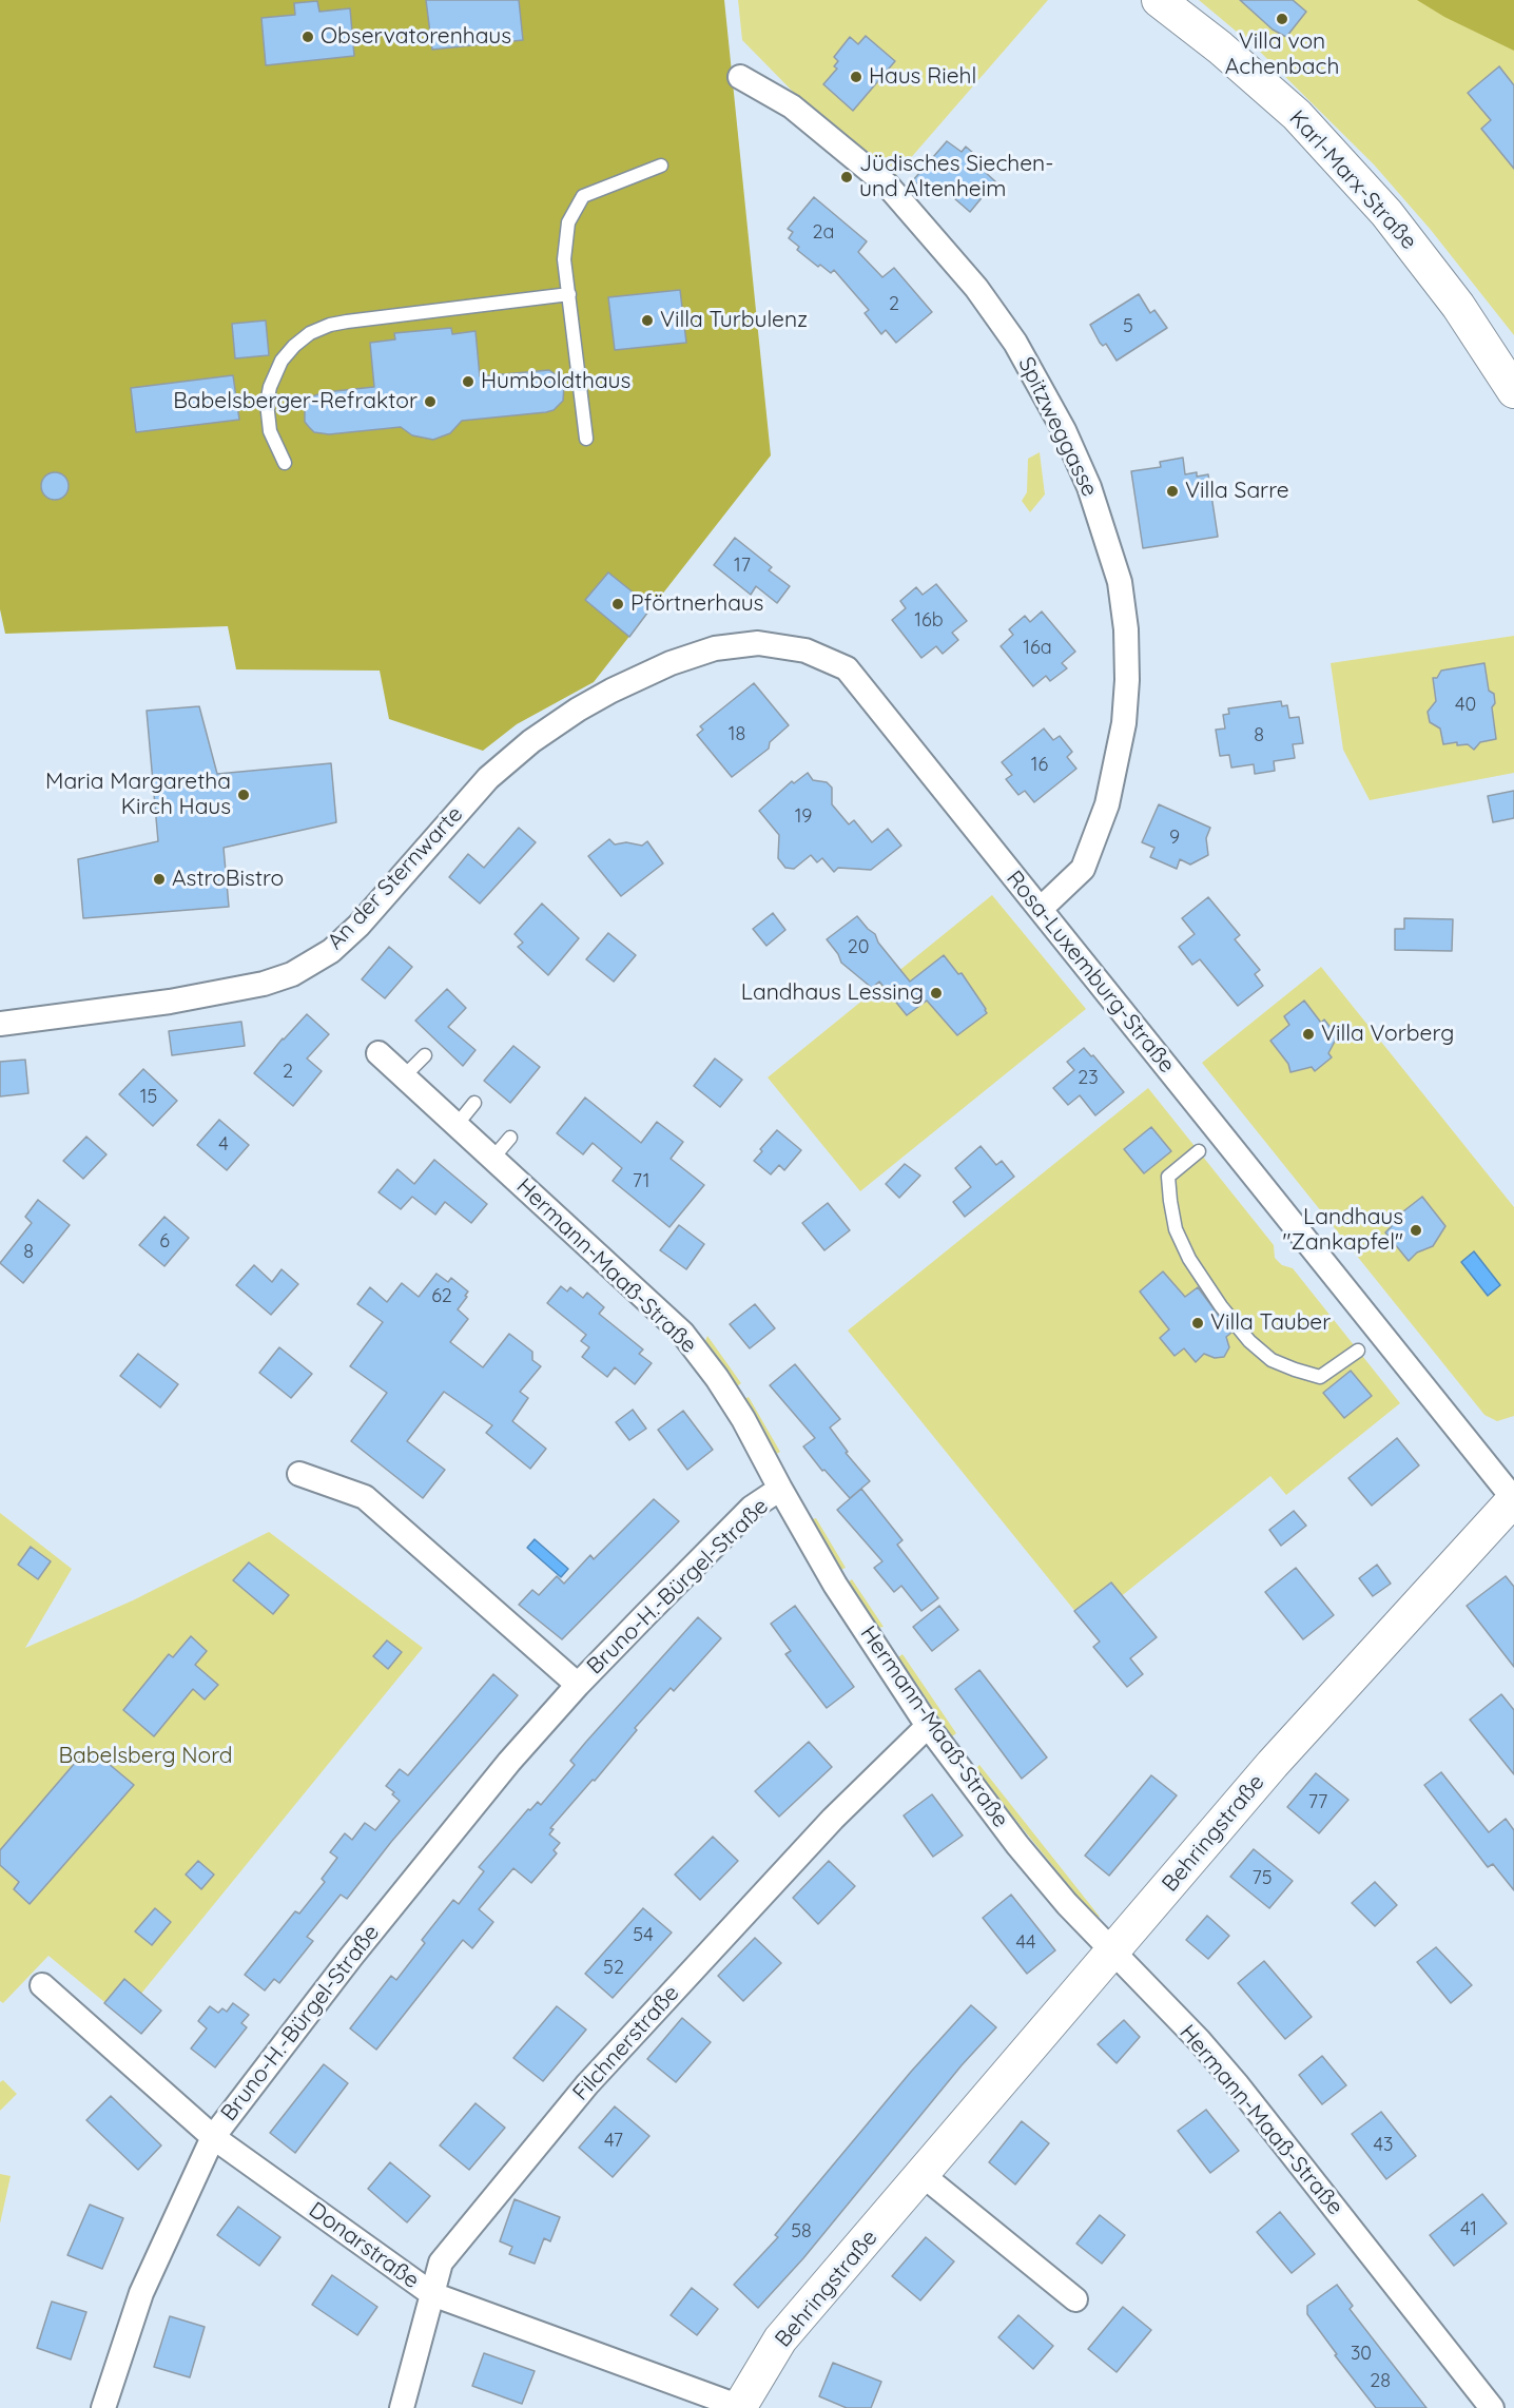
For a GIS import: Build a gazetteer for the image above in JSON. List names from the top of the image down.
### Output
{
  "streets": {
    "street": [
      "Karl-Marx-Straße",
      "Spitzweggasse",
      "An der Sternwarte",
      "Rosa-Luxemburg-Straße",
      "Hermann-Maaß-Straße",
      "Bruno-H.-Bürgel-Straße",
      "Behringstraße",
      "Filchnerstraße",
      "Donarstraße"
    ]
  },
  "crossings": [
    ["Spitzweggasse", "Rosa-Luxemburg-Straße"],
    ["An der Sternwarte", "Rosa-Luxemburg-Straße"],
    ["Rosa-Luxemburg-Straße", "Behringstraße"],
    ["Hermann-Maaß-Straße", "Bruno-H.-Bürgel-Straße"],
    ["Hermann-Maaß-Straße", "Behringstraße"],
    ["Hermann-Maaß-Straße", "Filchnerstraße"],
    ["Bruno-H.-Bürgel-Straße", "Donarstraße"],
    ["Behringstraße", "Donarstraße"],
    ["Filchnerstraße", "Donarstraße"]
  ],
  "parks": ["Babelsberg Nord"],
  "places": [
    "Villa von Achenbach",
    "Observatorenhaus",
    "Haus Riehl",
    "Jüdisches Siechen- und Altenheim",
    "Villa Turbulenz",
    "Humboldthaus",
    "Babelsberger-Refraktor",
    "Villa Sarre",
    "Pförtnerhaus",
    "Maria Margaretha Kirch Haus",
    "AstroBistro",
    "Landhaus Lessing",
    "Villa Vorberg",
    "Landhaus \"Zankapfel\"",
    "Villa Tauber"
  ],
  "house_numbers": [
    "2a",
    "2",
    "5",
    "17",
    "16b",
    "16a",
    "40",
    "18",
    "8",
    "16",
    "19",
    "9",
    "20",
    "2",
    "23",
    "15",
    "4",
    "71",
    "6",
    "8",
    "62",
    "77",
    "75",
    "54",
    "44",
    "52",
    "47",
    "43",
    "41",
    "58",
    "30",
    "28"
  ]
}
